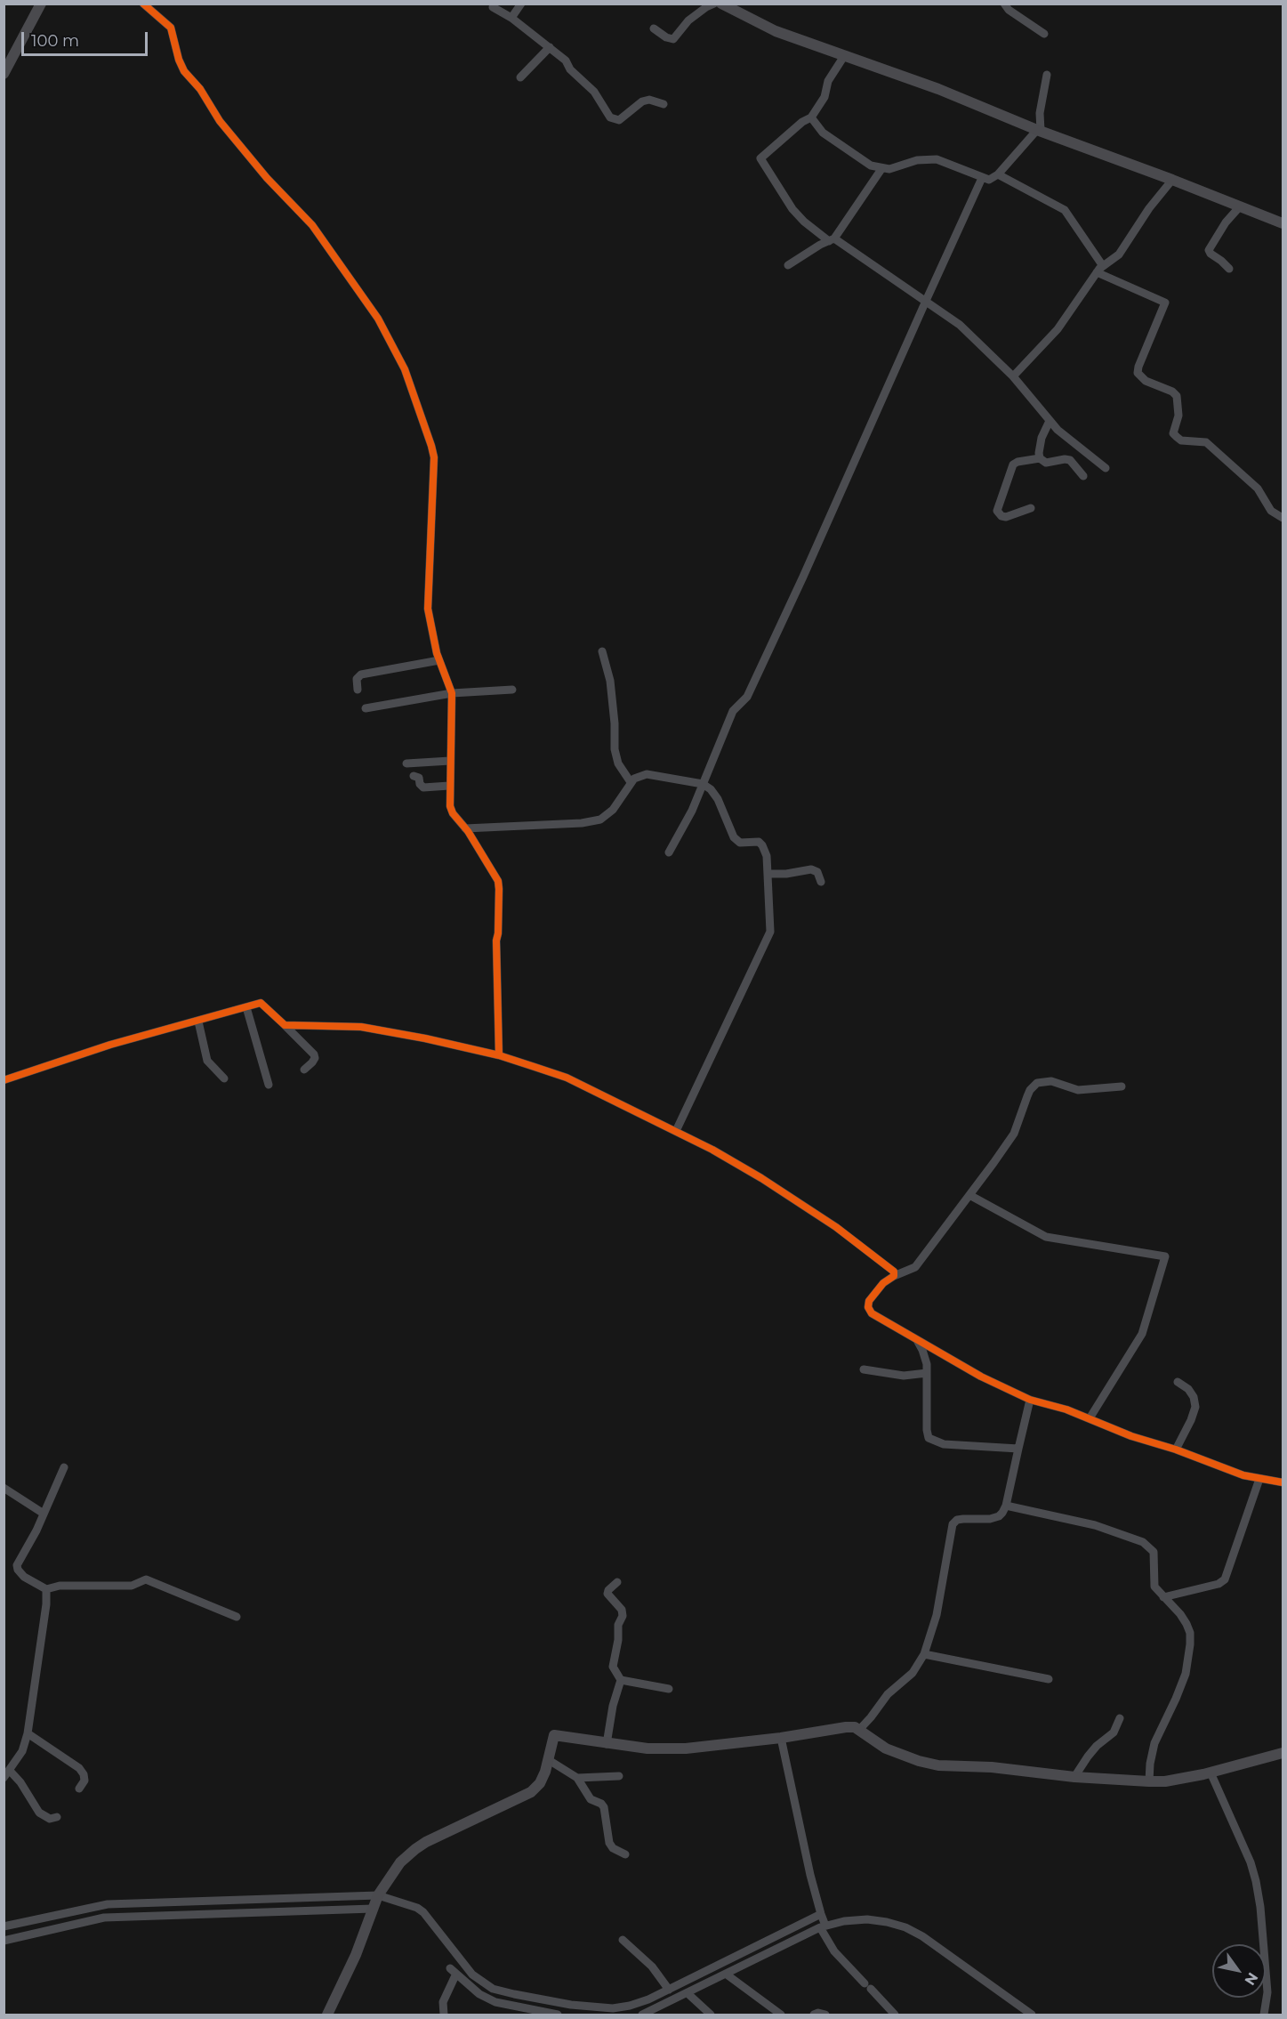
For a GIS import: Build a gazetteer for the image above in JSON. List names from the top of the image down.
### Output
{
  "scale_bar": "100 m",
  "north": "bottom right"
}
